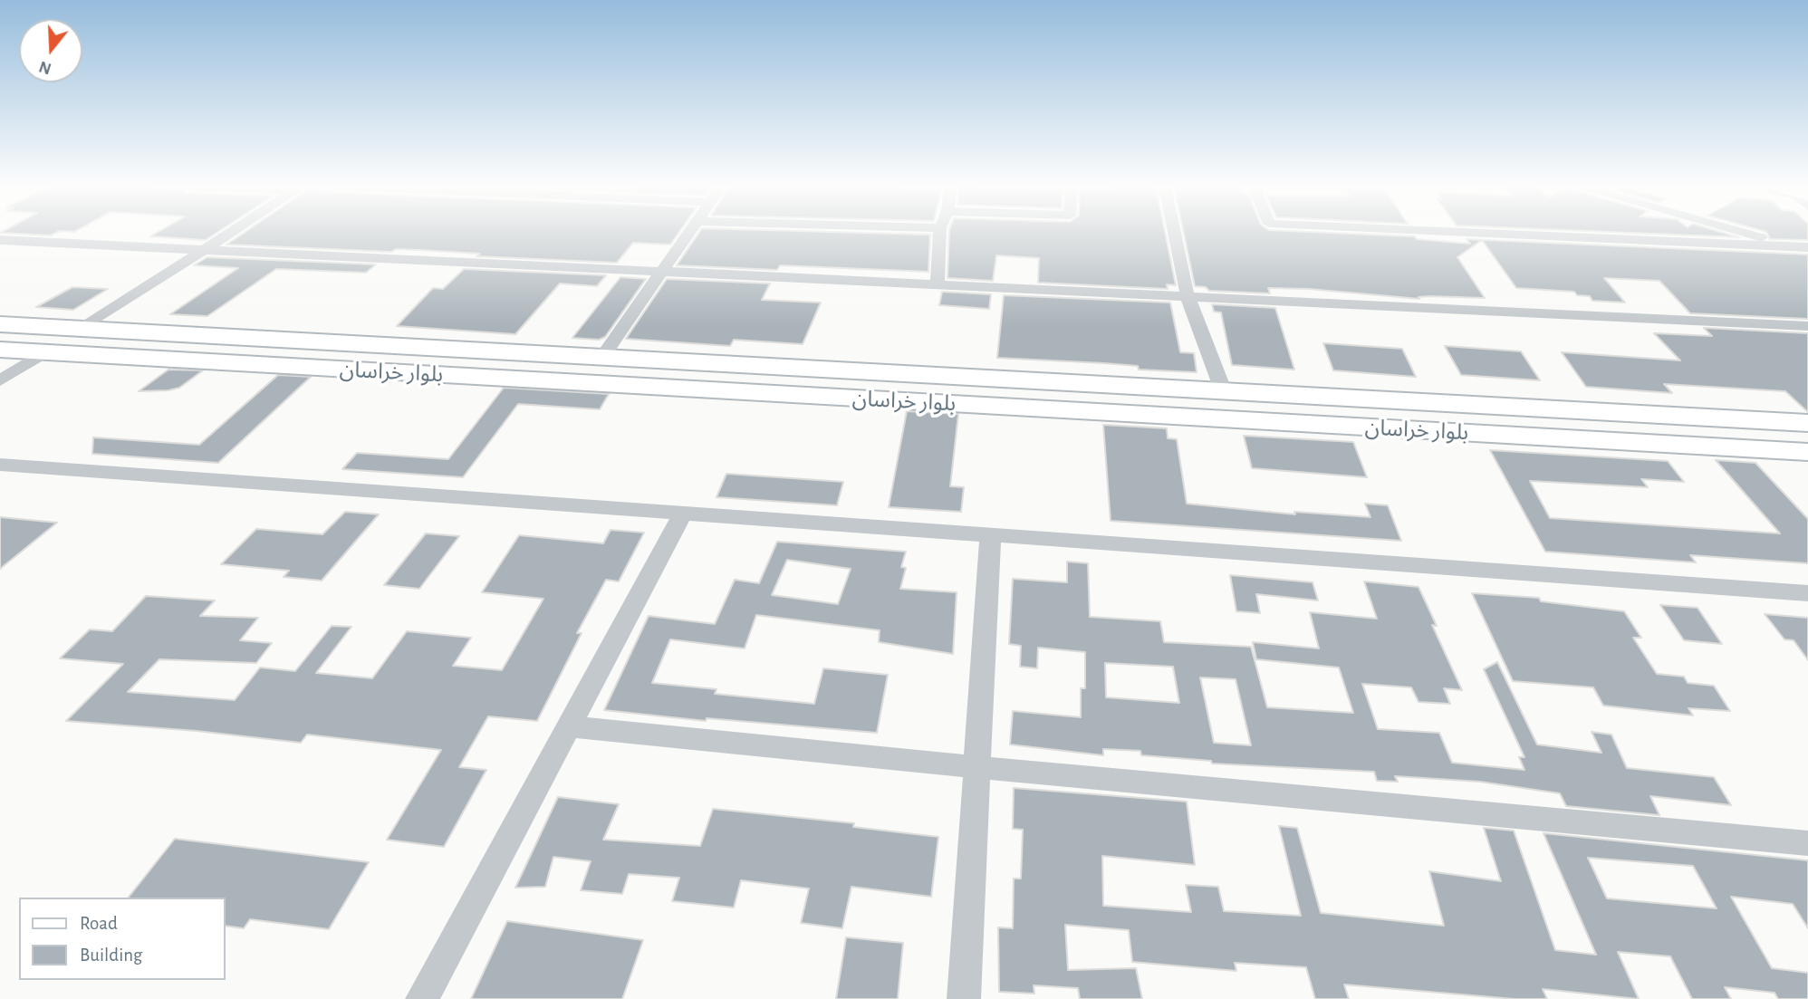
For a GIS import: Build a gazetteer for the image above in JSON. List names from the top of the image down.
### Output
{
  "streets": {
    "main road": ["بلوار خراسان"]
  },
  "legend": ["Road", "Building"],
  "north": "bottom"
}
